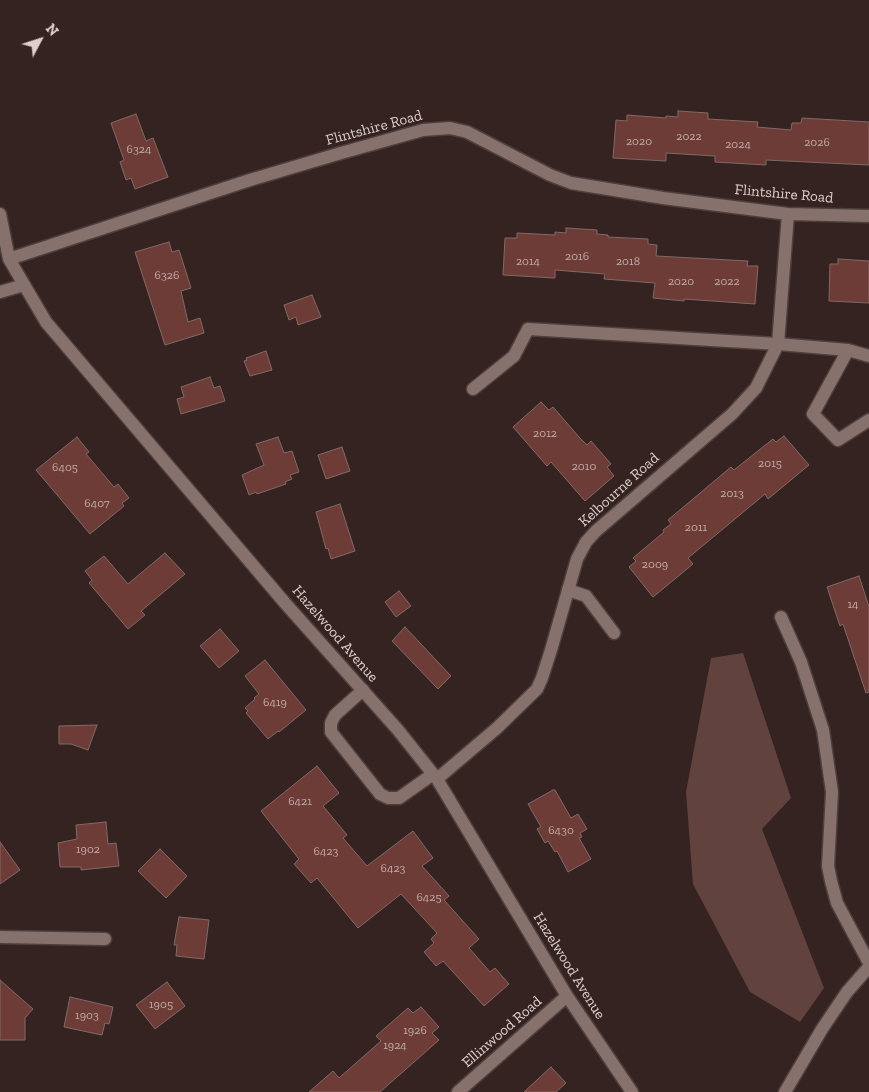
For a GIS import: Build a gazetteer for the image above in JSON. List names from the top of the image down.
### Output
{
  "streets": {
    "street": [
      "Flintshire Road",
      "Kelbourne Road",
      "Hazelwood Avenue",
      "Ellinwood Road"
    ]
  },
  "crossings": [
    ["Flintshire Road", "Kelbourne Road"],
    ["Flintshire Road", "Hazelwood Avenue"],
    ["Kelbourne Road", "Hazelwood Avenue"],
    ["Hazelwood Avenue", "Ellinwood Road"]
  ],
  "house_numbers": [
    "2022",
    "2020",
    "2026",
    "2024",
    "6324",
    "2016",
    "2014",
    "2018",
    "6326",
    "2020",
    "2022",
    "2012",
    "2015",
    "2010",
    "6405",
    "2013",
    "6407",
    "2011",
    "2009",
    "14",
    "6419",
    "6421",
    "6430",
    "1902",
    "6423",
    "6423",
    "6425",
    "1905",
    "1903",
    "1926",
    "1924"
  ],
  "north": "top right"
}
